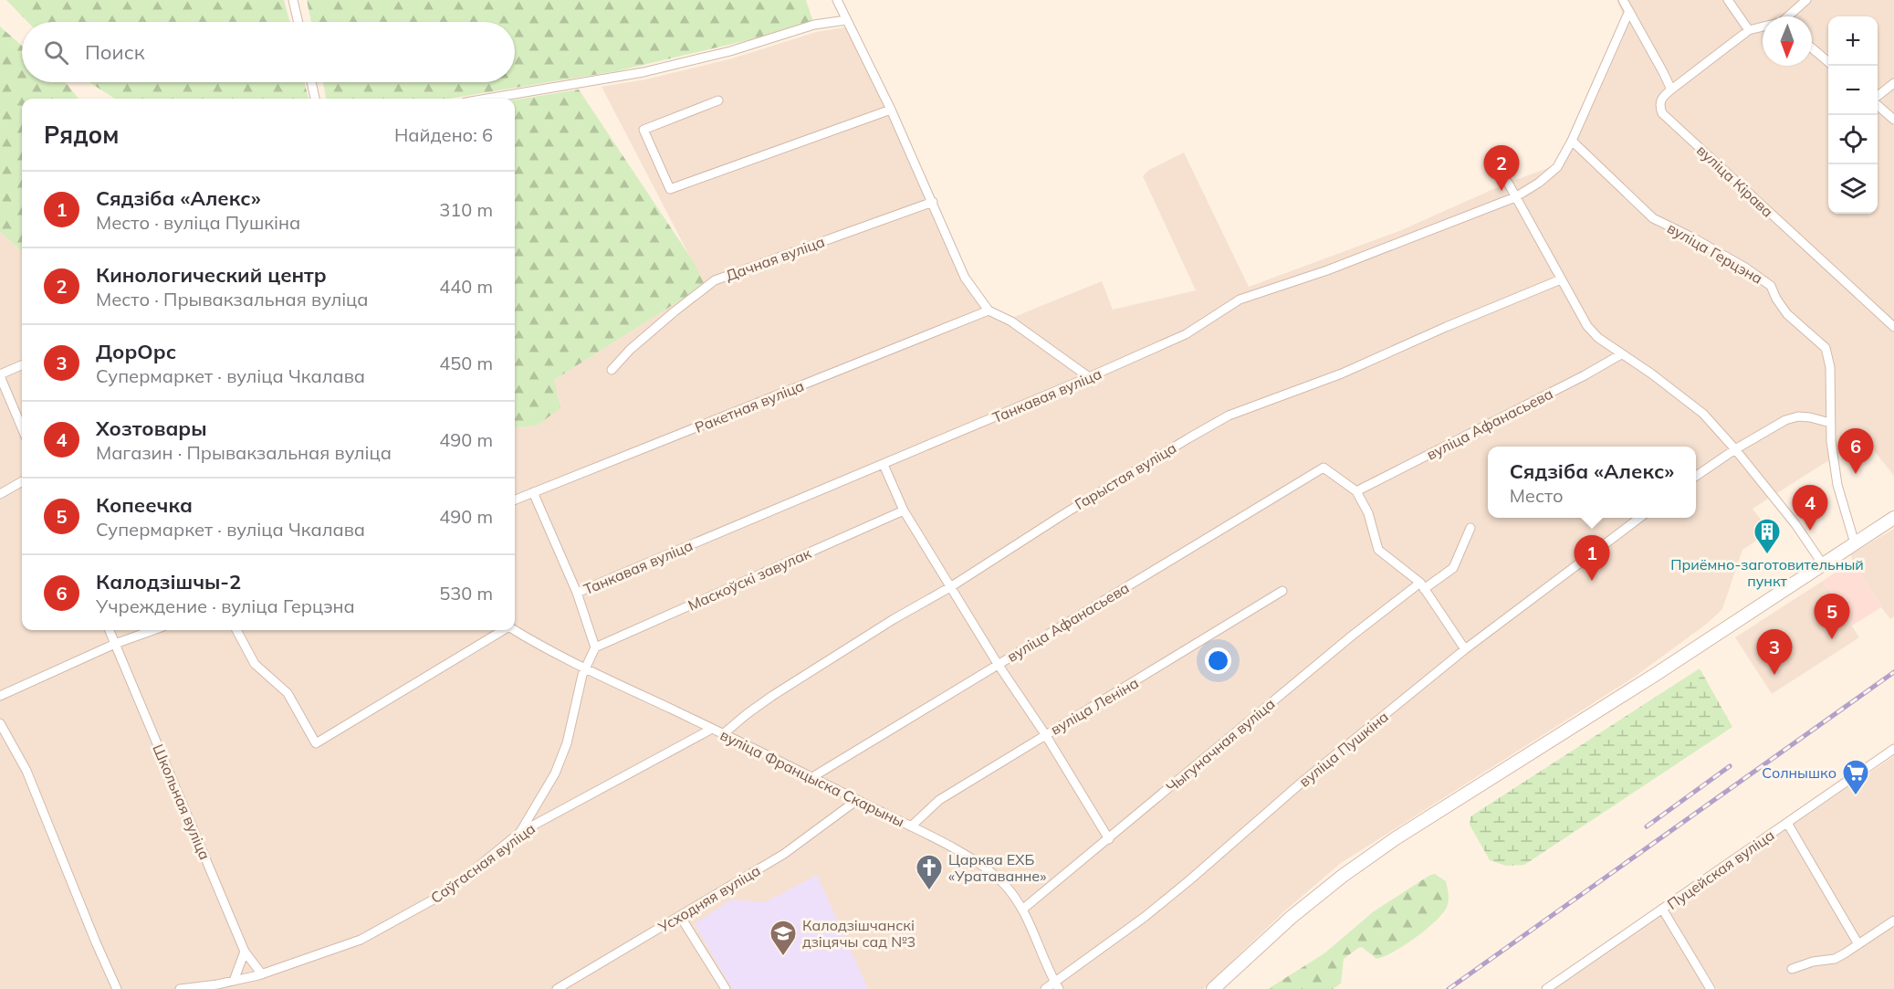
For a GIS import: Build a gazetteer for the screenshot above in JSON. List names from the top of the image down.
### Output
{
  "streets": {
    "street": [
      "вуліца Кірава",
      "вуліца Герцэна",
      "Дачная вуліца",
      "Танкавая вуліца",
      "Ракетная вуліца",
      "вуліца Афанасьева",
      "Гарыстая вуліца",
      "Маскоўскі завулак",
      "вуліца Леніна",
      "Чыгуначная вуліца",
      "вуліца Пушкіна",
      "вуліца Францыска Скарыны",
      "Школьная вуліца",
      "Саўгасная вуліца",
      "Пуцейская вуліца",
      "Усходняя вуліца"
    ]
  },
  "crossings": [
    ["вуліца Герцэна", "Танкавая вуліца"],
    ["вуліца Афанасьева", "вуліца Францыска Скарыны"],
    ["Гарыстая вуліца", "вуліца Францыска Скарыны"],
    ["вуліца Леніна", "вуліца Францыска Скарыны"],
    ["Чыгуначная вуліца", "вуліца Францыска Скарыны"],
    ["вуліца Пушкіна", "вуліца Францыска Скарыны"],
    ["вуліца Францыска Скарыны", "Саўгасная вуліца"],
    ["вуліца Францыска Скарыны", "Усходняя вуліца"],
    ["Школьная вуліца", "Саўгасная вуліца"]
  ],
  "places": {
    "building": ["Приёмно-заготовительный пункт"],
    "supermarket": ["Солнышко"],
    "church": ["Царква ЕХБ «Уратаванне»"],
    "school or university": ["Калодзішчанскі дзіцячы сад №3"]
  },
  "north": "bottom",
  "page": {
    "map_buttons": ["+", "−"],
    "search": "Поиск",
    "heading": ["Рядом", "Найдено: 6"],
    "pins": [
      "2",
      "6",
      "4",
      "1",
      "5",
      "3"
    ],
    "list": [
      {
        "mark": "1",
        "name": "Сядзіба «Алекс»",
        "note": "Место · вуліца Пушкіна",
        "value": "310 m"
      },
      {
        "mark": "2",
        "name": "Кинологический центр",
        "note": "Место · Прывакзальная вуліца",
        "value": "440 m"
      },
      {
        "mark": "3",
        "name": "ДорОрс",
        "note": "Супермаркет · вуліца Чкалава",
        "value": "450 m"
      },
      {
        "mark": "4",
        "name": "Хозтовары",
        "note": "Магазин · Прывакзальная вуліца",
        "value": "490 m"
      },
      {
        "mark": "5",
        "name": "Копеечка",
        "note": "Супермаркет · вуліца Чкалава",
        "value": "490 m"
      },
      {
        "mark": "6",
        "name": "Калодзішчы-2",
        "note": "Учреждение · вуліца Герцэна",
        "value": "530 m"
      }
    ],
    "popup": ["Сядзіба «Алекс»", "Место"]
  }
}
